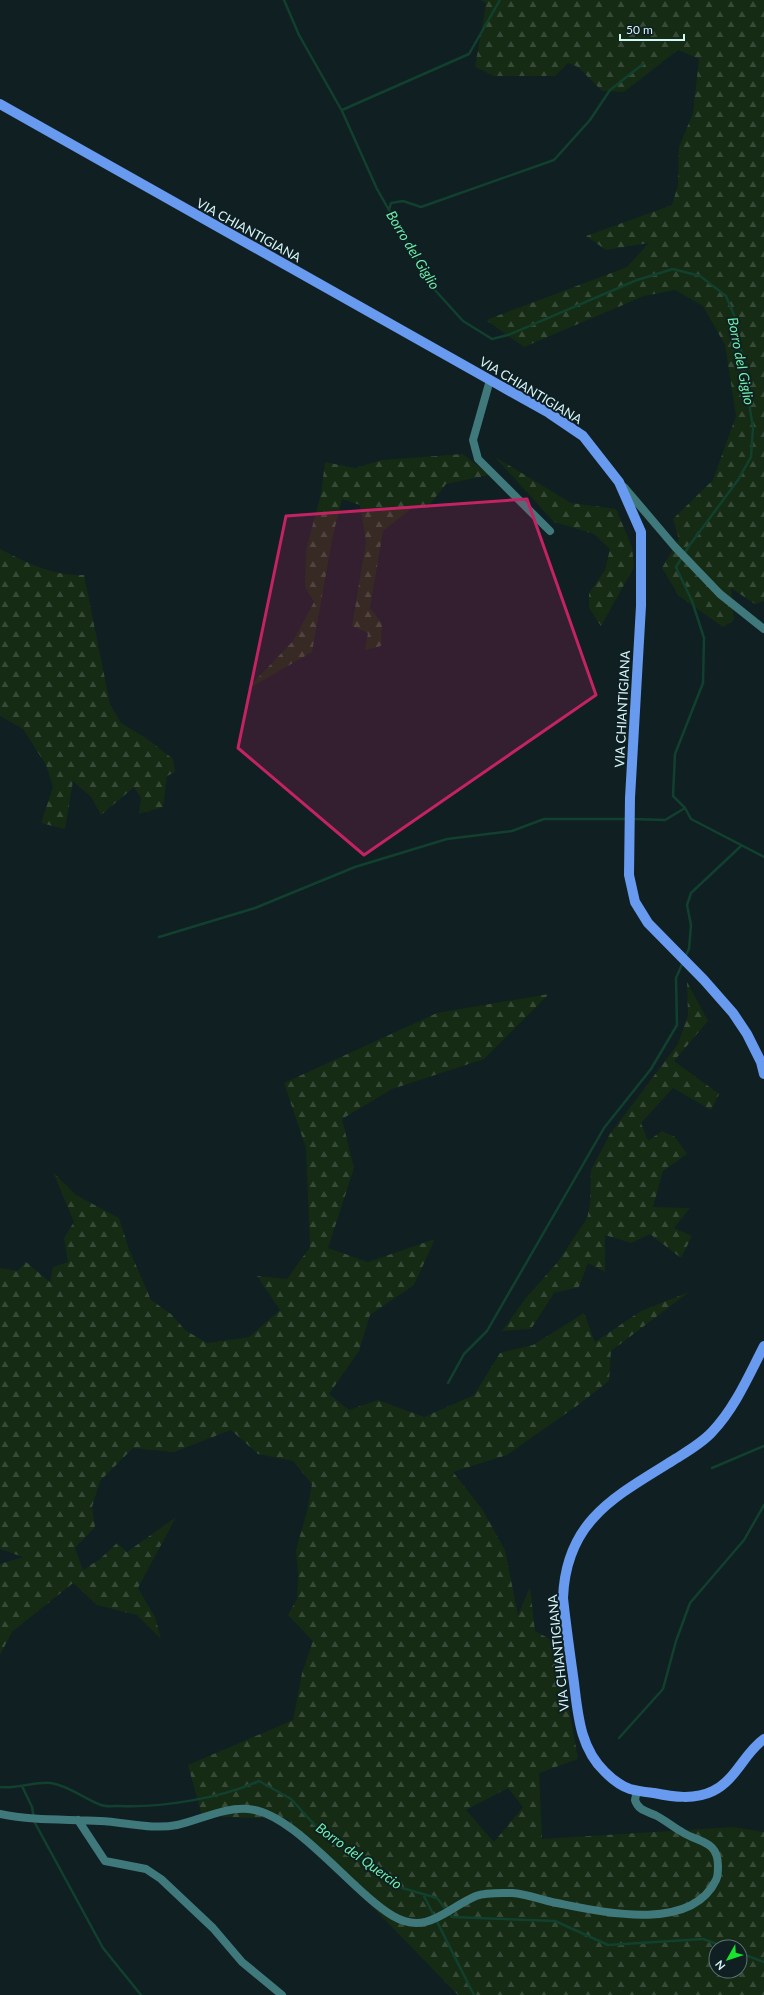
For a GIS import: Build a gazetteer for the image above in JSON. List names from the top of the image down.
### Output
{
  "streets": {
    "main road": ["VIA CHIANTIGIANA"]
  },
  "water": ["Borro del Giglio", "Borro del Quercio"],
  "scale_bar": "50 m",
  "north": "bottom left"
}
